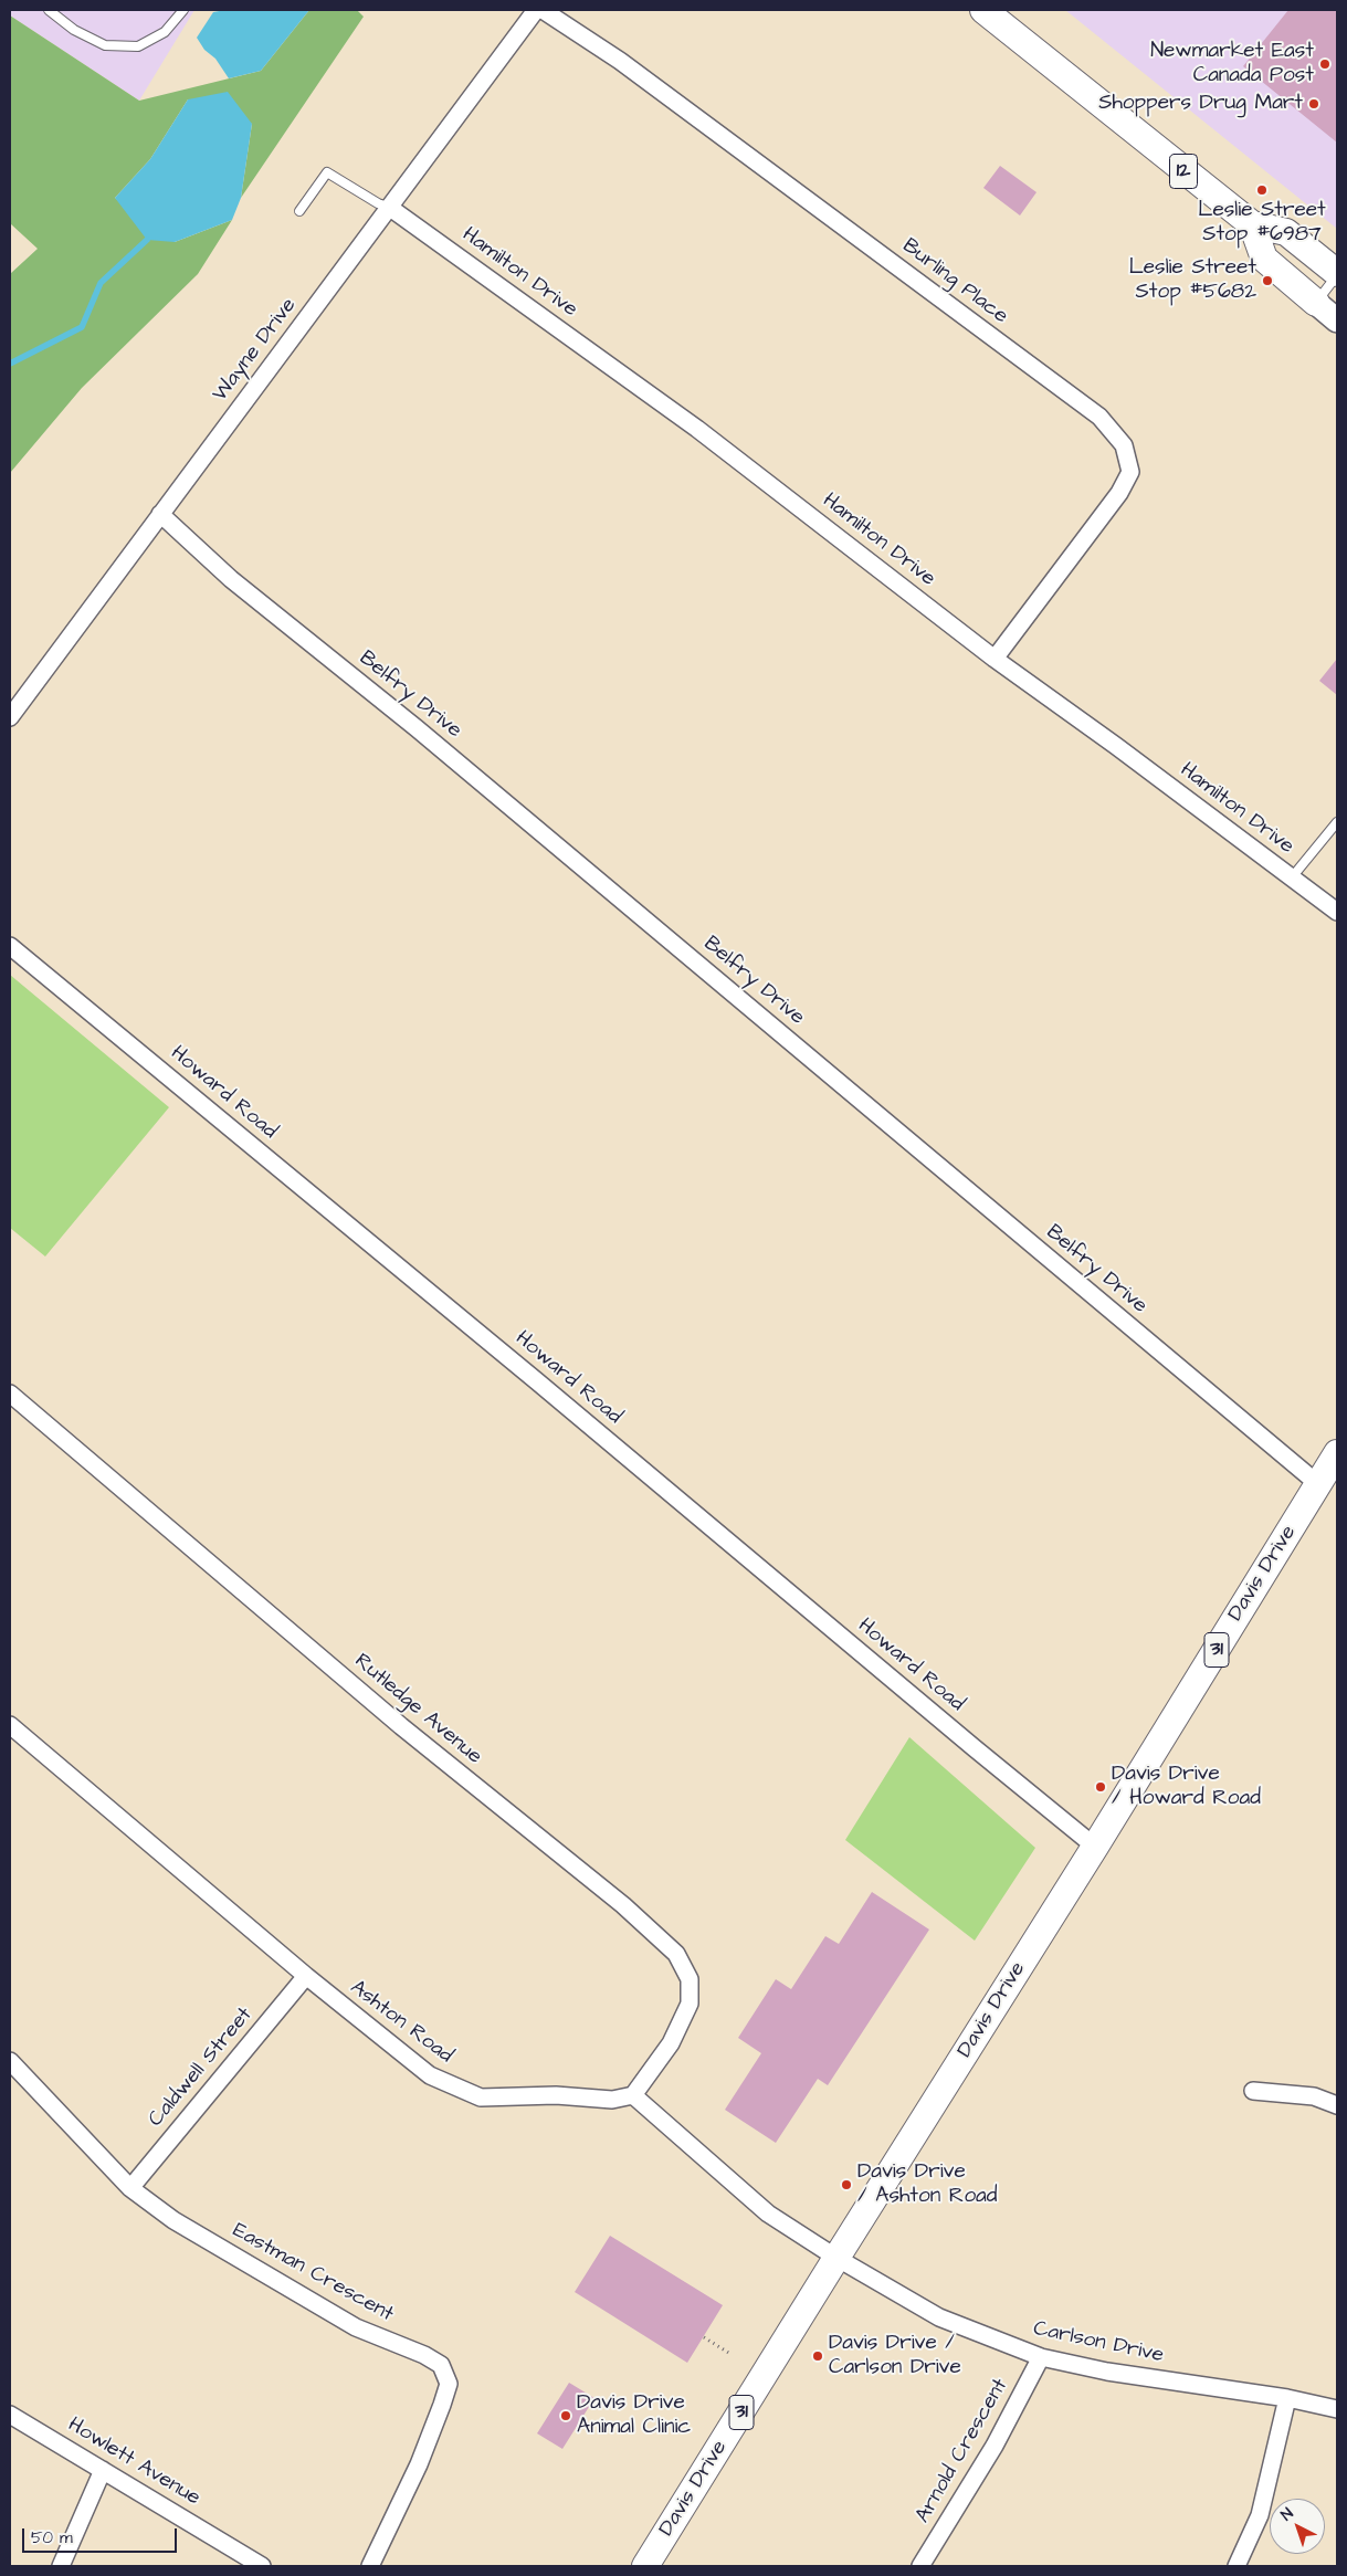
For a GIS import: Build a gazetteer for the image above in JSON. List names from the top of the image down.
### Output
{
  "streets": {
    "main road": ["12", "Davis Drive", "31"],
    "street": [
      "Hamilton Drive",
      "Burling Place",
      "Wayne Drive",
      "Belfry Drive",
      "Howard Road",
      "Rutledge Avenue",
      "Ashton Road",
      "Caldwell Street",
      "Eastman Crescent",
      "Carlson Drive",
      "Arnold Crescent",
      "Howlett Avenue"
    ]
  },
  "crossings": [
    ["Hamilton Drive", "Burling Place"],
    ["Hamilton Drive", "Wayne Drive"],
    ["Wayne Drive", "Belfry Drive"],
    ["Belfry Drive", "Davis Drive"],
    ["Howard Road", "Davis Drive"],
    ["Davis Drive", "Carlson Drive"],
    ["Rutledge Avenue", "Ashton Road"],
    ["Ashton Road", "Caldwell Street"],
    ["Caldwell Street", "Eastman Crescent"],
    ["Carlson Drive", "Arnold Crescent"]
  ],
  "places": [
    "Newmarket East Canada Post",
    "Shoppers Drug Mart",
    "Leslie Street Stop #6987",
    "Leslie Street Stop #5682",
    "Davis Drive / Howard Road",
    "Davis Drive / Ashton Road",
    "Davis Drive / Carlson Drive",
    "Davis Drive Animal Clinic"
  ],
  "scale_bar": "50 m",
  "north": "top left"
}
